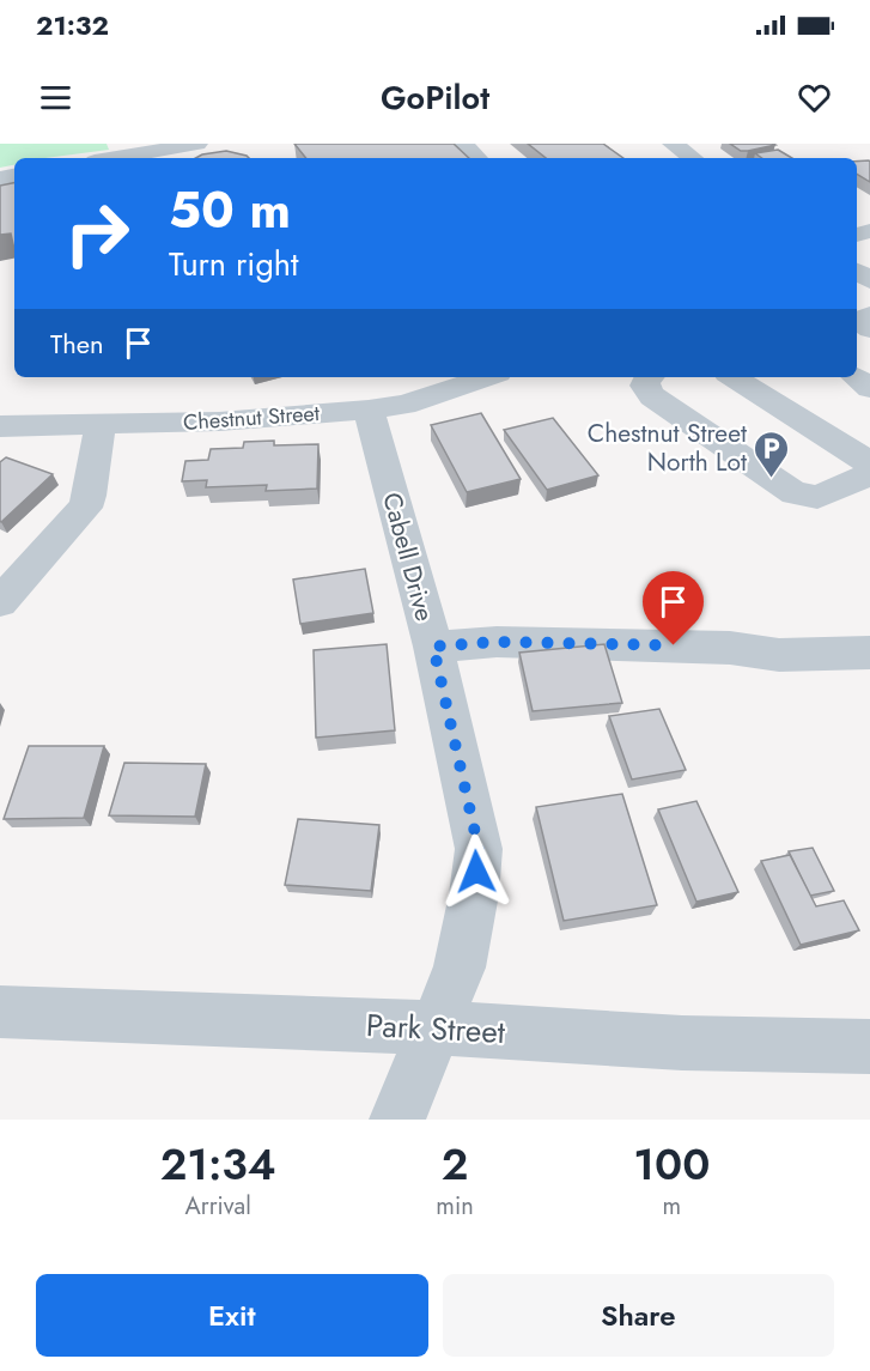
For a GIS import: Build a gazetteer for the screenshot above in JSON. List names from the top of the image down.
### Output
{
  "streets": {
    "street": ["Chestnut Street", "Cabell Drive", "Park Street"]
  },
  "crossings": [
    ["Chestnut Street", "Cabell Drive"],
    ["Cabell Drive", "Park Street"]
  ],
  "places": {
    "parking": ["Chestnut Street North Lot"]
  },
  "page": {
    "status": "21:32",
    "header": "GoPilot",
    "turn": ["50 m", "Turn right"],
    "then": "Then",
    "eta": [
      "21:34",
      "Arrival",
      "2",
      "min",
      "100",
      "m"
    ],
    "buttons": ["Exit", "Share"]
  }
}
